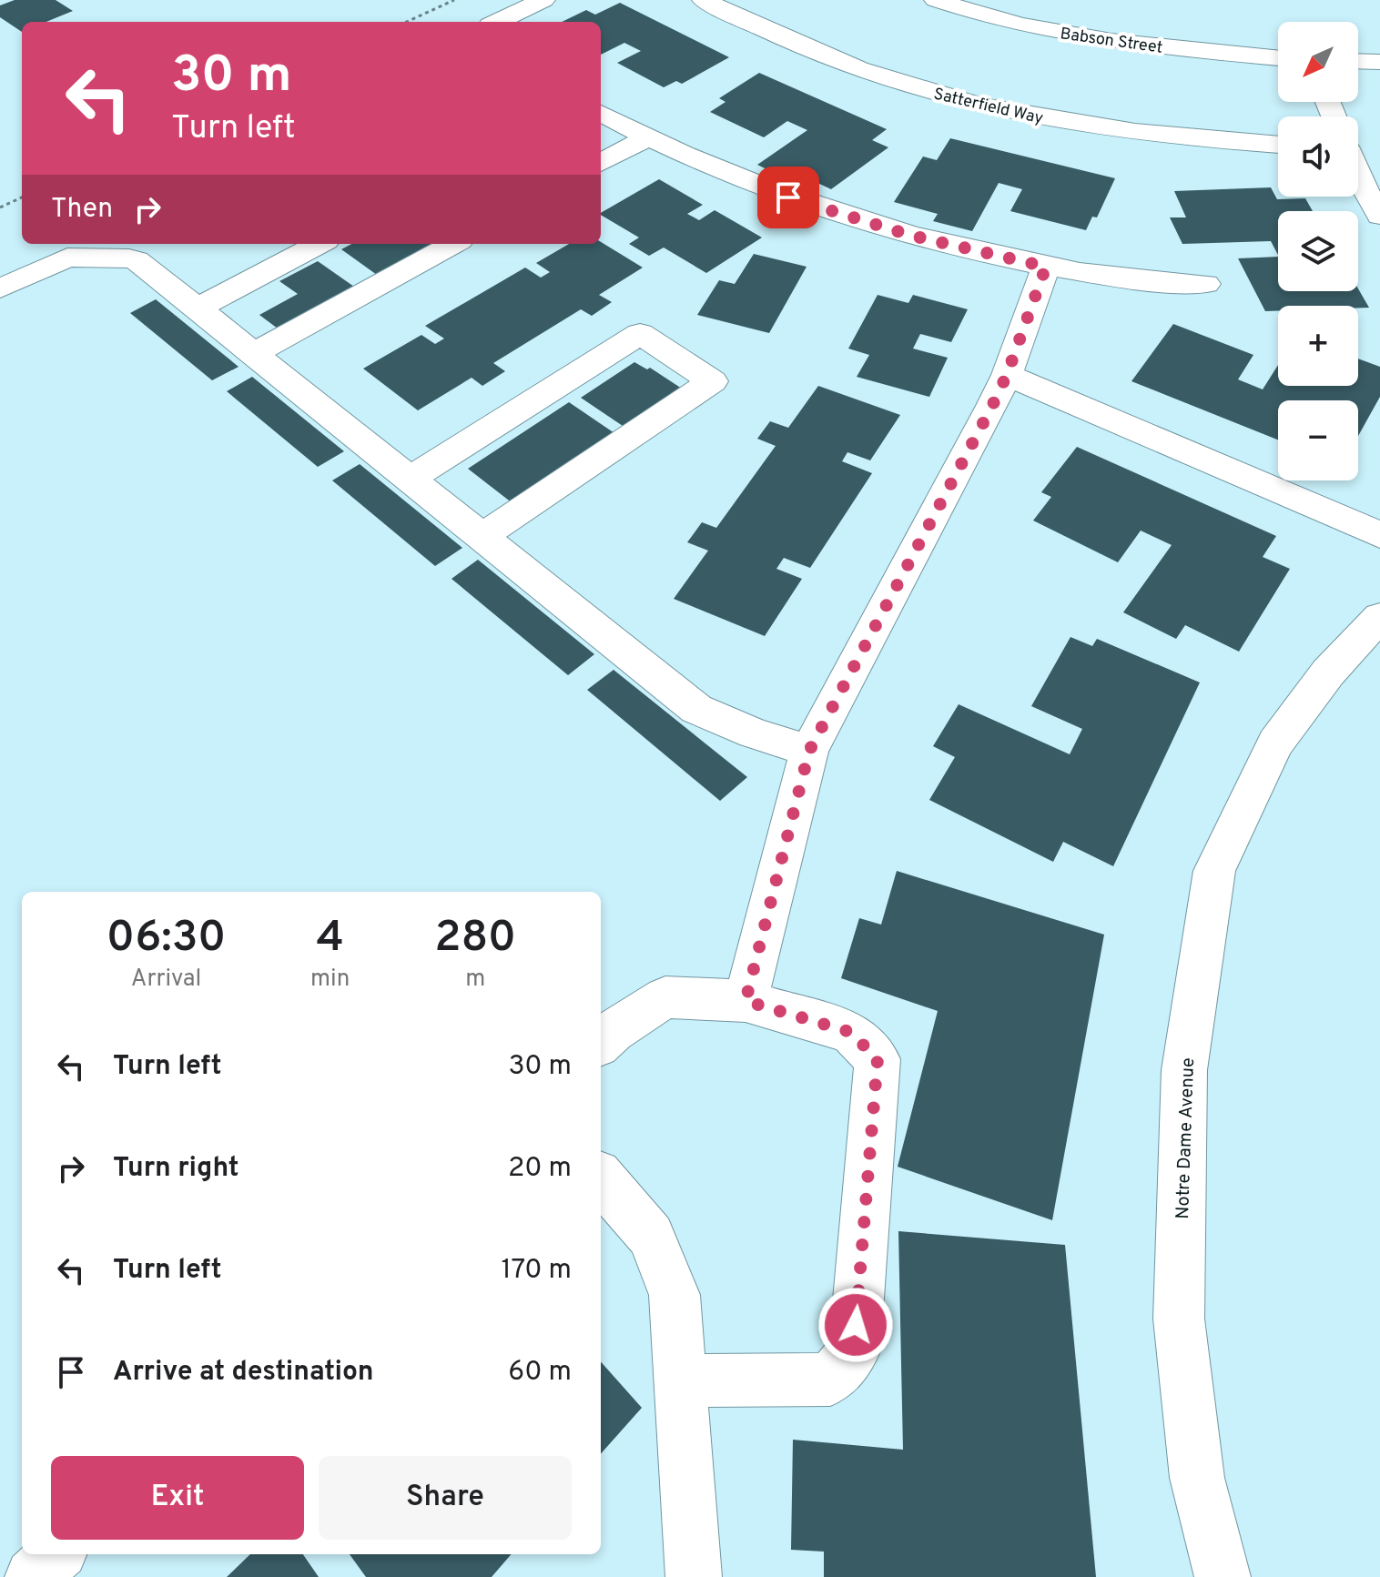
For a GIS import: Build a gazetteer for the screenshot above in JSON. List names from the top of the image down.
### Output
{
  "streets": {
    "street": ["Babson Street", "Satterfield Way", "Notre Dame Avenue"]
  },
  "north": "bottom left",
  "page": {
    "map_buttons": ["+", "−"],
    "turn": ["30 m", "Turn left"],
    "then": "Then",
    "eta": [
      "06:30",
      "Arrival",
      "4",
      "min",
      "280",
      "m"
    ],
    "list": [
      {
        "name": "Turn left",
        "value": "30 m"
      },
      {
        "name": "Turn right",
        "value": "20 m"
      },
      {
        "name": "Turn left",
        "value": "170 m"
      },
      {
        "name": "Arrive at destination",
        "value": "60 m"
      }
    ],
    "buttons": ["Exit", "Share"]
  }
}
